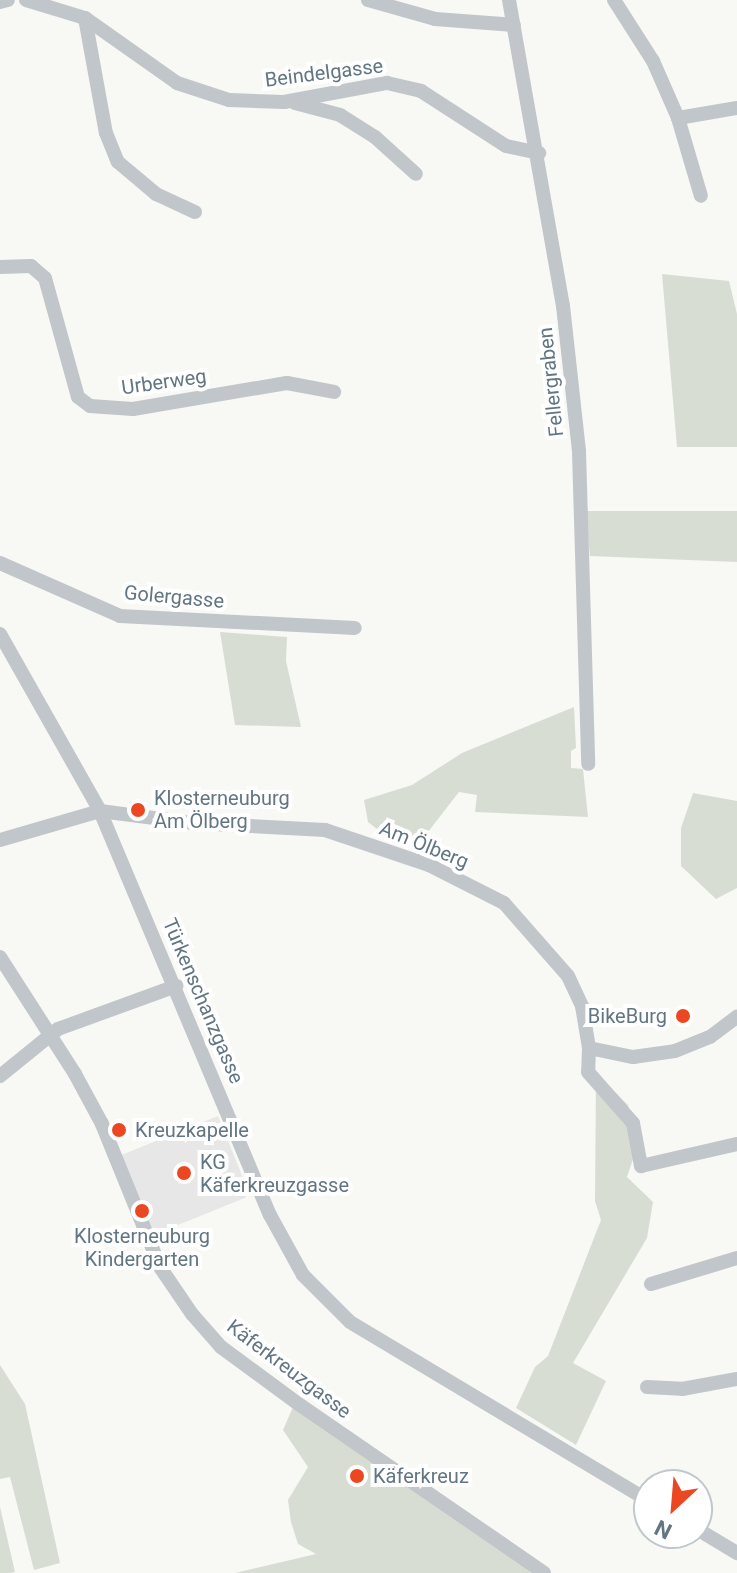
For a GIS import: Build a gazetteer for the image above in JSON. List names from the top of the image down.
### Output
{
  "streets": {
    "street": [
      "Beindelgasse",
      "Urberweg",
      "Fellergraben",
      "Golergasse",
      "Am Ölberg",
      "Türkenschanzgasse",
      "Käferkreuzgasse"
    ]
  },
  "crossings": [
    ["Beindelgasse", "Fellergraben"],
    ["Am Ölberg", "Türkenschanzgasse"]
  ],
  "places": [
    "Klosterneuburg Am Ölberg",
    "BikeBurg",
    "Kreuzkapelle",
    "KG Käferkreuzgasse",
    "Klosterneuburg Kindergarten",
    "Käferkreuz"
  ],
  "north": "bottom left"
}
